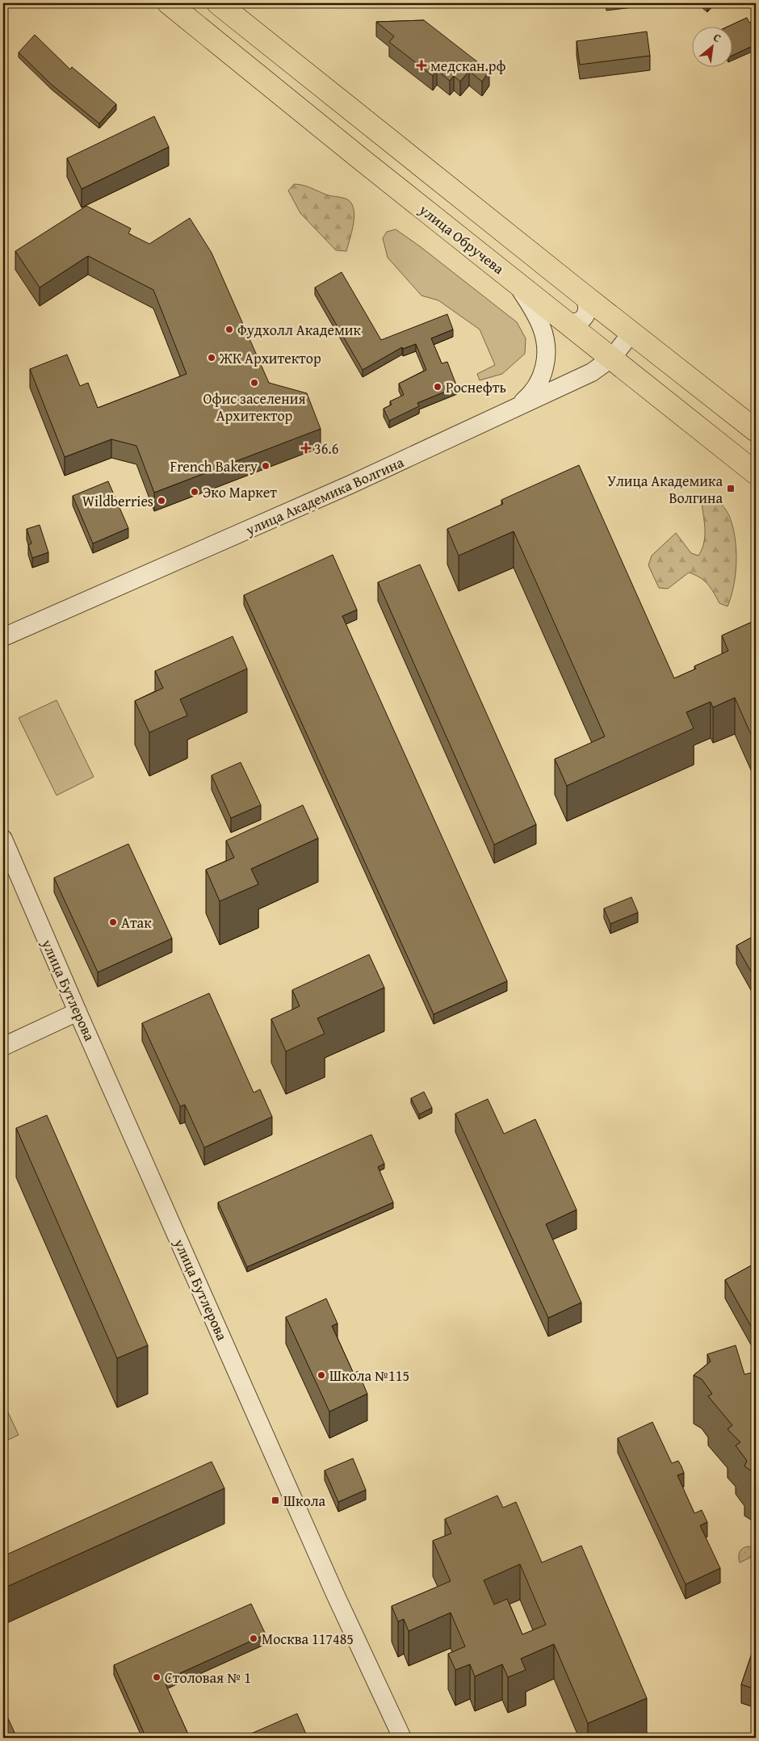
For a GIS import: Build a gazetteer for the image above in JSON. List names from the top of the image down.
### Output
{
  "streets": {
    "main road": ["улица Обручева"],
    "street": ["улица Академика Волгина", "улица Бутлерова"]
  },
  "crossings": [
    ["улица Обручева", "улица Академика Волгина"]
  ],
  "places": {
    "health": ["медскан.рф", "36.6"],
    "other": [
      "Фудхолл Академик",
      "ЖК Архитектор",
      "Офис заселения Архитектор",
      "Роснефть",
      "French Bakery",
      "Эко Маркет",
      "Wildberries",
      "Атак",
      "Школа №115",
      "Москва 117485",
      "Столовая № 1"
    ],
    "transit": ["Улица Академика Волгина", "Школа"]
  },
  "north": "top right"
}
